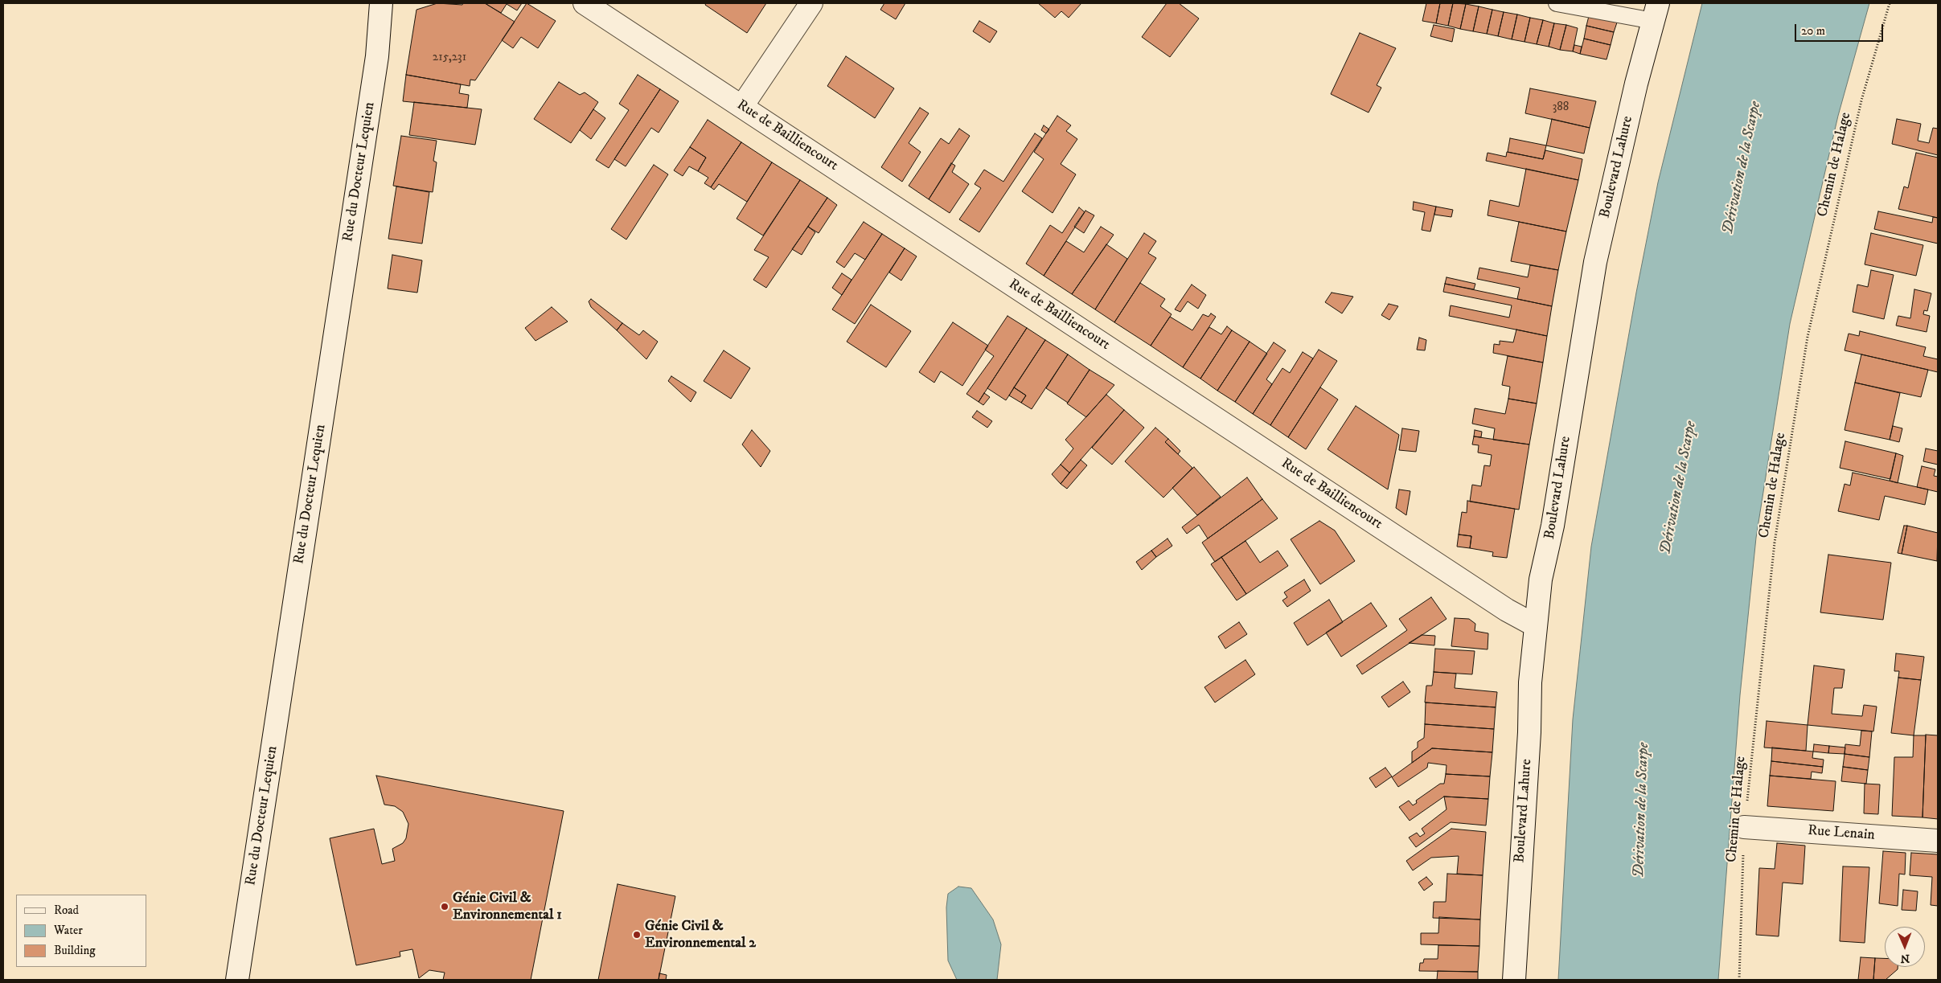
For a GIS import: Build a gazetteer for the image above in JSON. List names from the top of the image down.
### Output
{
  "streets": {
    "street": [
      "Rue de Bailliencourt",
      "Boulevard Lahure",
      "Rue du Docteur Lequien",
      "Rue Lenain"
    ],
    "path": ["Chemin de Halage"]
  },
  "crossings": [
    ["Rue de Bailliencourt", "Boulevard Lahure"],
    ["Chemin de Halage", "Rue Lenain"]
  ],
  "water": ["Dérivation de la Scarpe"],
  "places": ["Génie Civil & Environnemental 1", "Génie Civil & Environnemental 2"],
  "house_numbers": ["215,231", "388"],
  "legend": ["Road", "Water", "Building"],
  "scale_bar": "20 m",
  "north": "bottom"
}
